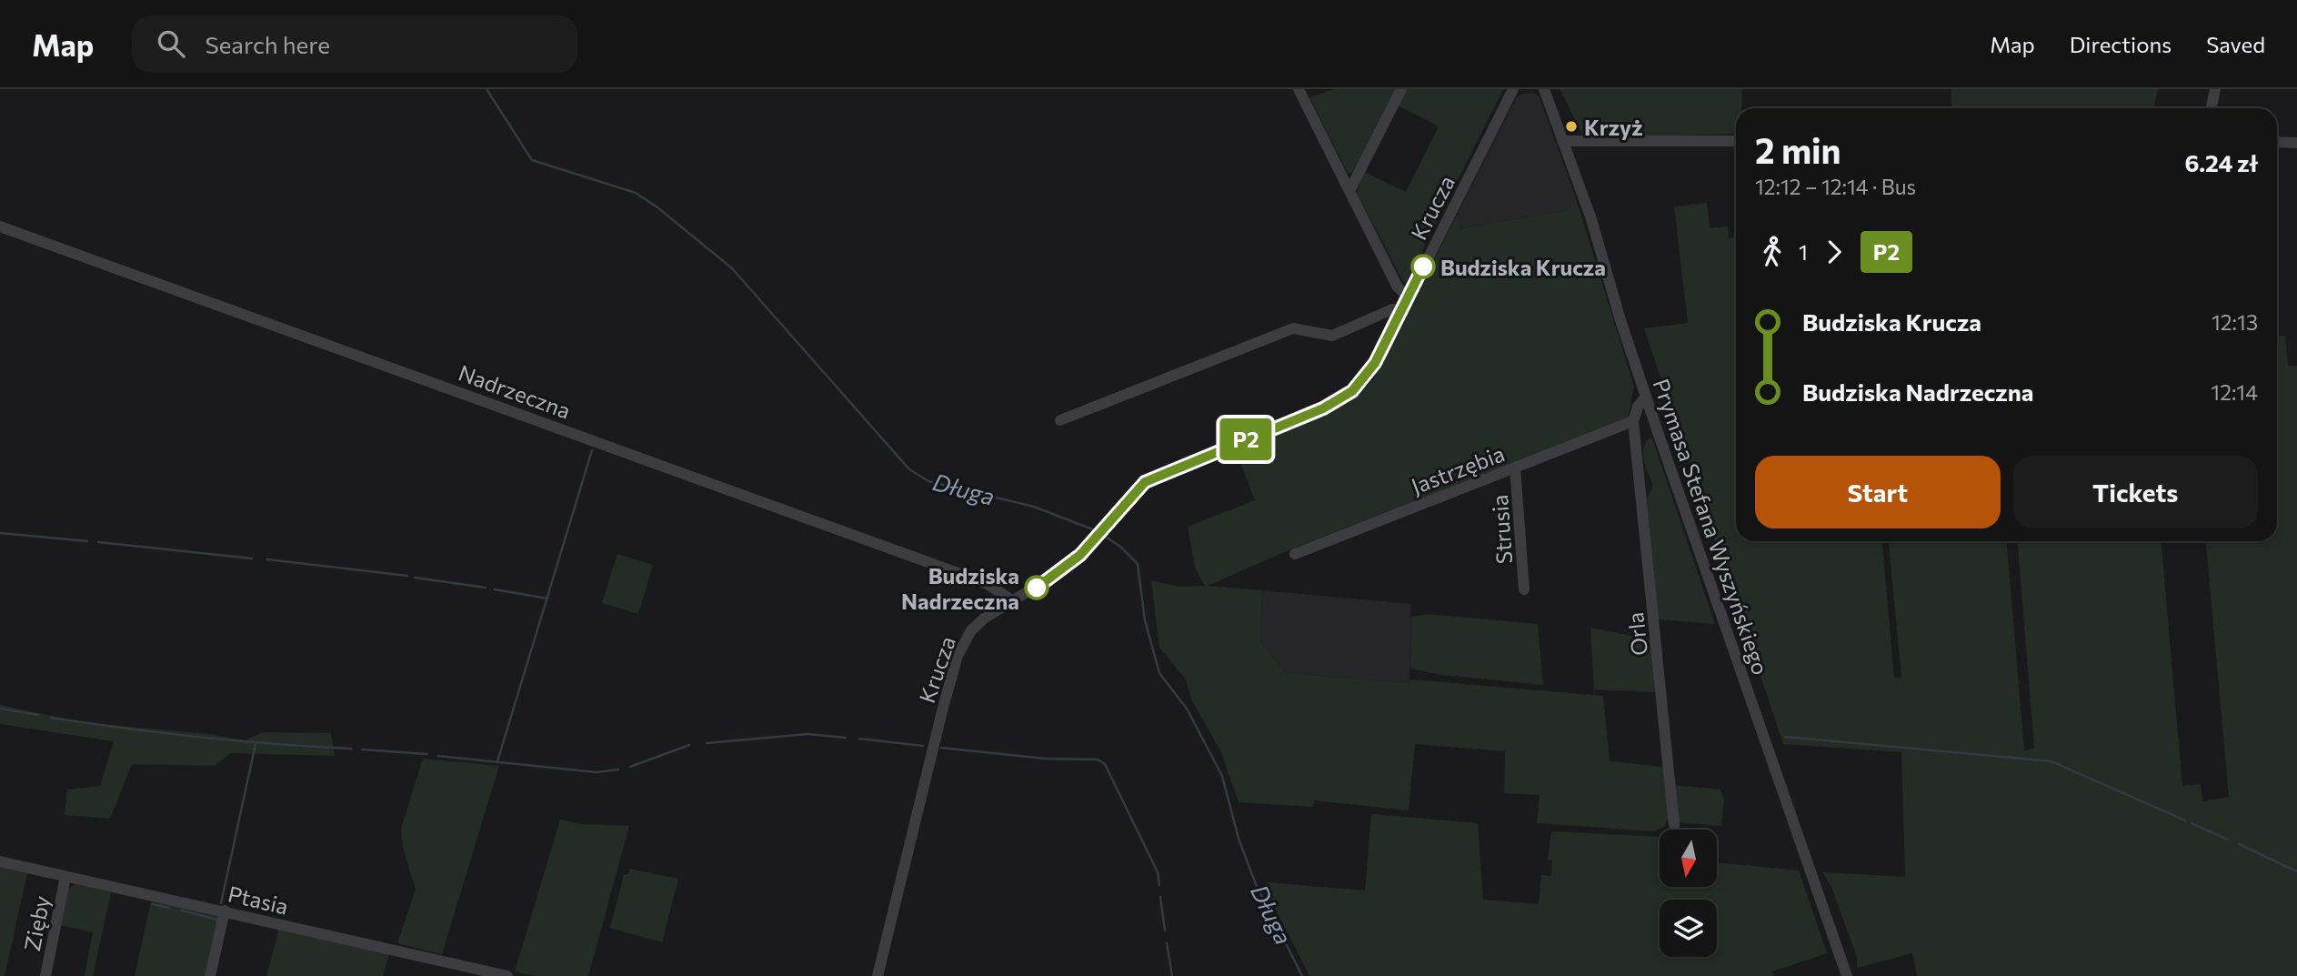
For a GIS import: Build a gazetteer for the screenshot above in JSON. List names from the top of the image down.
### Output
{
  "streets": {
    "street": [
      "Krucza",
      "Nadrzeczna",
      "Jastrzębia",
      "Prymasa Stefana Wyszyńskiego",
      "Strusia",
      "Orla",
      "Ptasia",
      "Zięby"
    ]
  },
  "crossings": [
    ["Krucza", "Nadrzeczna"],
    ["Jastrzębia", "Strusia"],
    ["Jastrzębia", "Orla"],
    ["Ptasia", "Zięby"]
  ],
  "water": ["Długa"],
  "places": ["Krzyż", "Budziska Krucza", "Budziska Nadrzeczna"],
  "lines": ["bus line P2"],
  "north": "bottom",
  "page": {
    "header": "Map",
    "search": "Search here",
    "nav": ["Map", "Directions", "Saved"],
    "on_map": "P2",
    "heading": ["2 min", "12:12 – 12:14 · Bus", "6.24 zł"],
    "legs": ["1", "P2"],
    "list": [
      {
        "name": "Budziska Krucza",
        "value": "12:13"
      },
      {
        "name": "Budziska Nadrzeczna",
        "value": "12:14"
      }
    ],
    "buttons": ["Start", "Tickets"]
  }
}
